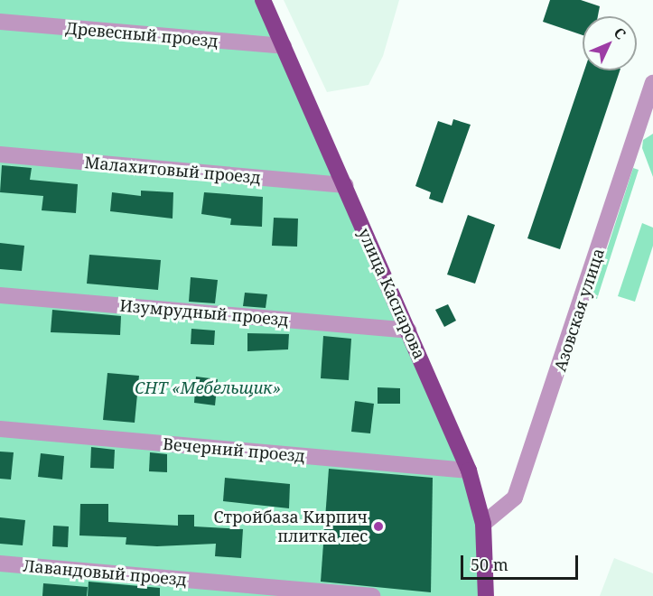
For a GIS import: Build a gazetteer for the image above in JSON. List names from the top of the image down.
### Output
{
  "streets": {
    "main road": ["улица Каспарова"],
    "street": [
      "Древесный проезд",
      "Малахитовый проезд",
      "Азовская улица",
      "Изумрудный проезд",
      "Вечерний проезд",
      "Лавандовый проезд"
    ]
  },
  "crossings": [
    ["Древесный проезд", "улица Каспарова"],
    ["Малахитовый проезд", "улица Каспарова"],
    ["улица Каспарова", "Азовская улица"],
    ["улица Каспарова", "Изумрудный проезд"],
    ["улица Каспарова", "Вечерний проезд"]
  ],
  "parks": ["СНТ «Мебельщик»"],
  "places": ["Стройбаза Кирпич плитка лес"],
  "scale_bar": "50 m",
  "north": "top right"
}
